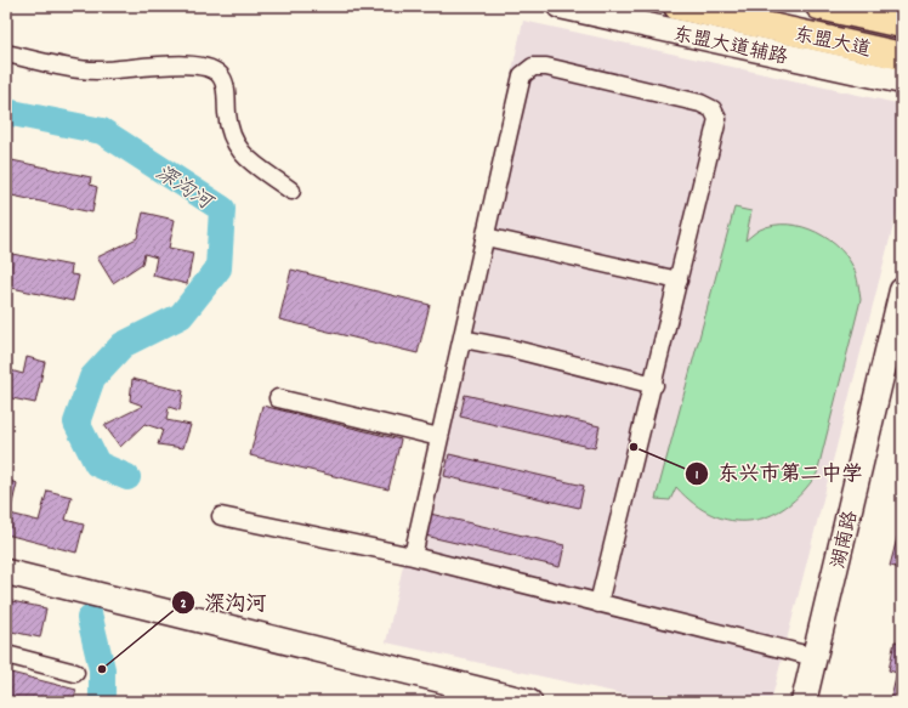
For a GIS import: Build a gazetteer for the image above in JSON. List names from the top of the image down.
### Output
{
  "streets": {
    "highway": ["东盟大道"],
    "street": ["东盟大道辅路", "湖南路"]
  },
  "water": ["深沟河"],
  "places": ["东兴市第二中学", "深沟河"]
}
